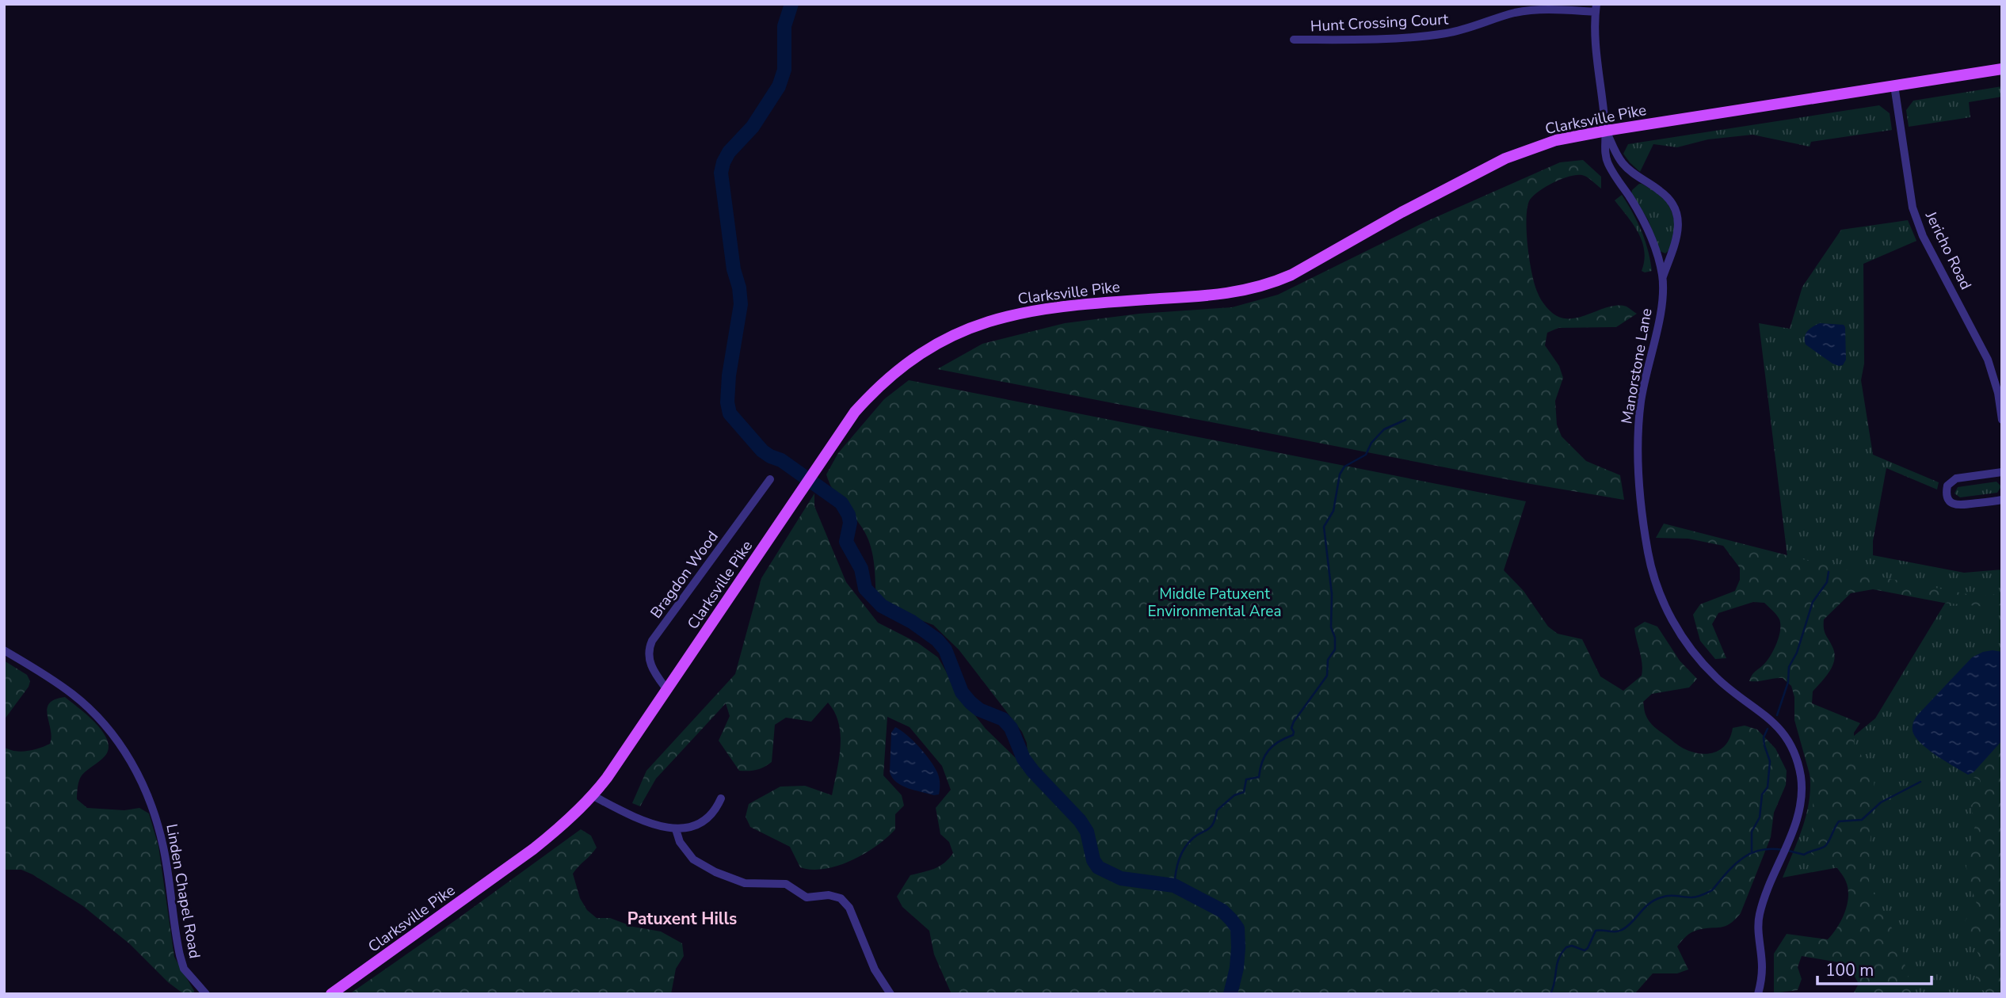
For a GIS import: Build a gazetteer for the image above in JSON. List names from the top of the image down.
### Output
{
  "streets": {
    "main road": ["Clarksville Pike"],
    "street": [
      "Hunt Crossing Court",
      "Jericho Road",
      "Manorstone Lane",
      "Bragdon Wood",
      "Linden Chapel Road"
    ]
  },
  "crossings": [
    ["Clarksville Pike", "Jericho Road"],
    ["Clarksville Pike", "Manorstone Lane"],
    ["Clarksville Pike", "Bragdon Wood"]
  ],
  "districts": ["Patuxent Hills"],
  "parks": ["Middle Patuxent Environmental Area"],
  "scale_bar": "100 m"
}
